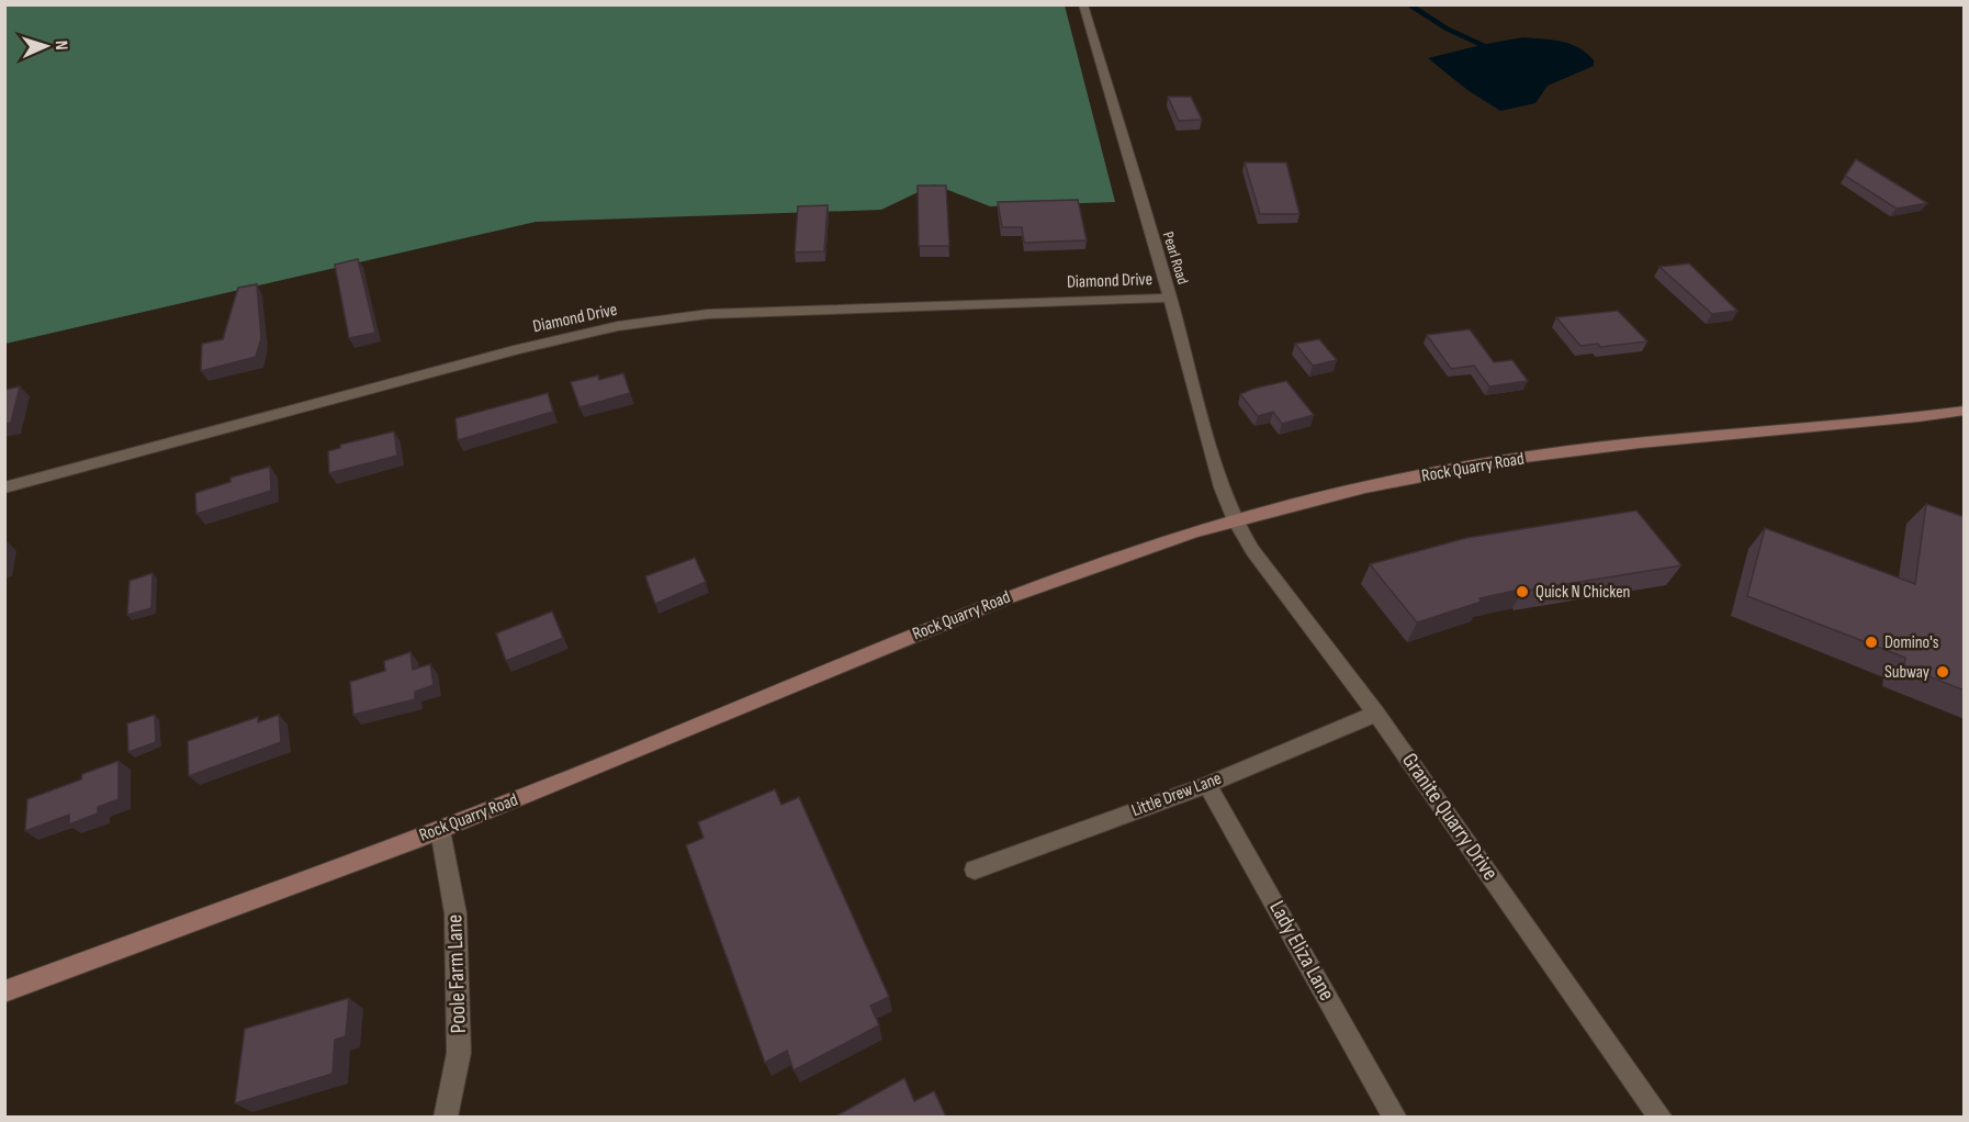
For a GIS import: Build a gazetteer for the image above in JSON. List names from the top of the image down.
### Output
{
  "streets": {
    "main road": ["Rock Quarry Road"],
    "street": [
      "Pearl Road",
      "Diamond Drive",
      "Little Drew Lane",
      "Granite Quarry Drive",
      "Lady Eliza Lane",
      "Poole Farm Lane"
    ]
  },
  "crossings": [
    ["Pearl Road", "Diamond Drive"],
    ["Pearl Road", "Rock Quarry Road"],
    ["Pearl Road", "Granite Quarry Drive"],
    ["Rock Quarry Road", "Granite Quarry Drive"],
    ["Rock Quarry Road", "Poole Farm Lane"],
    ["Little Drew Lane", "Granite Quarry Drive"],
    ["Little Drew Lane", "Lady Eliza Lane"]
  ],
  "places": ["Quick N Chicken", "Domino's", "Subway"],
  "north": "right"
}
